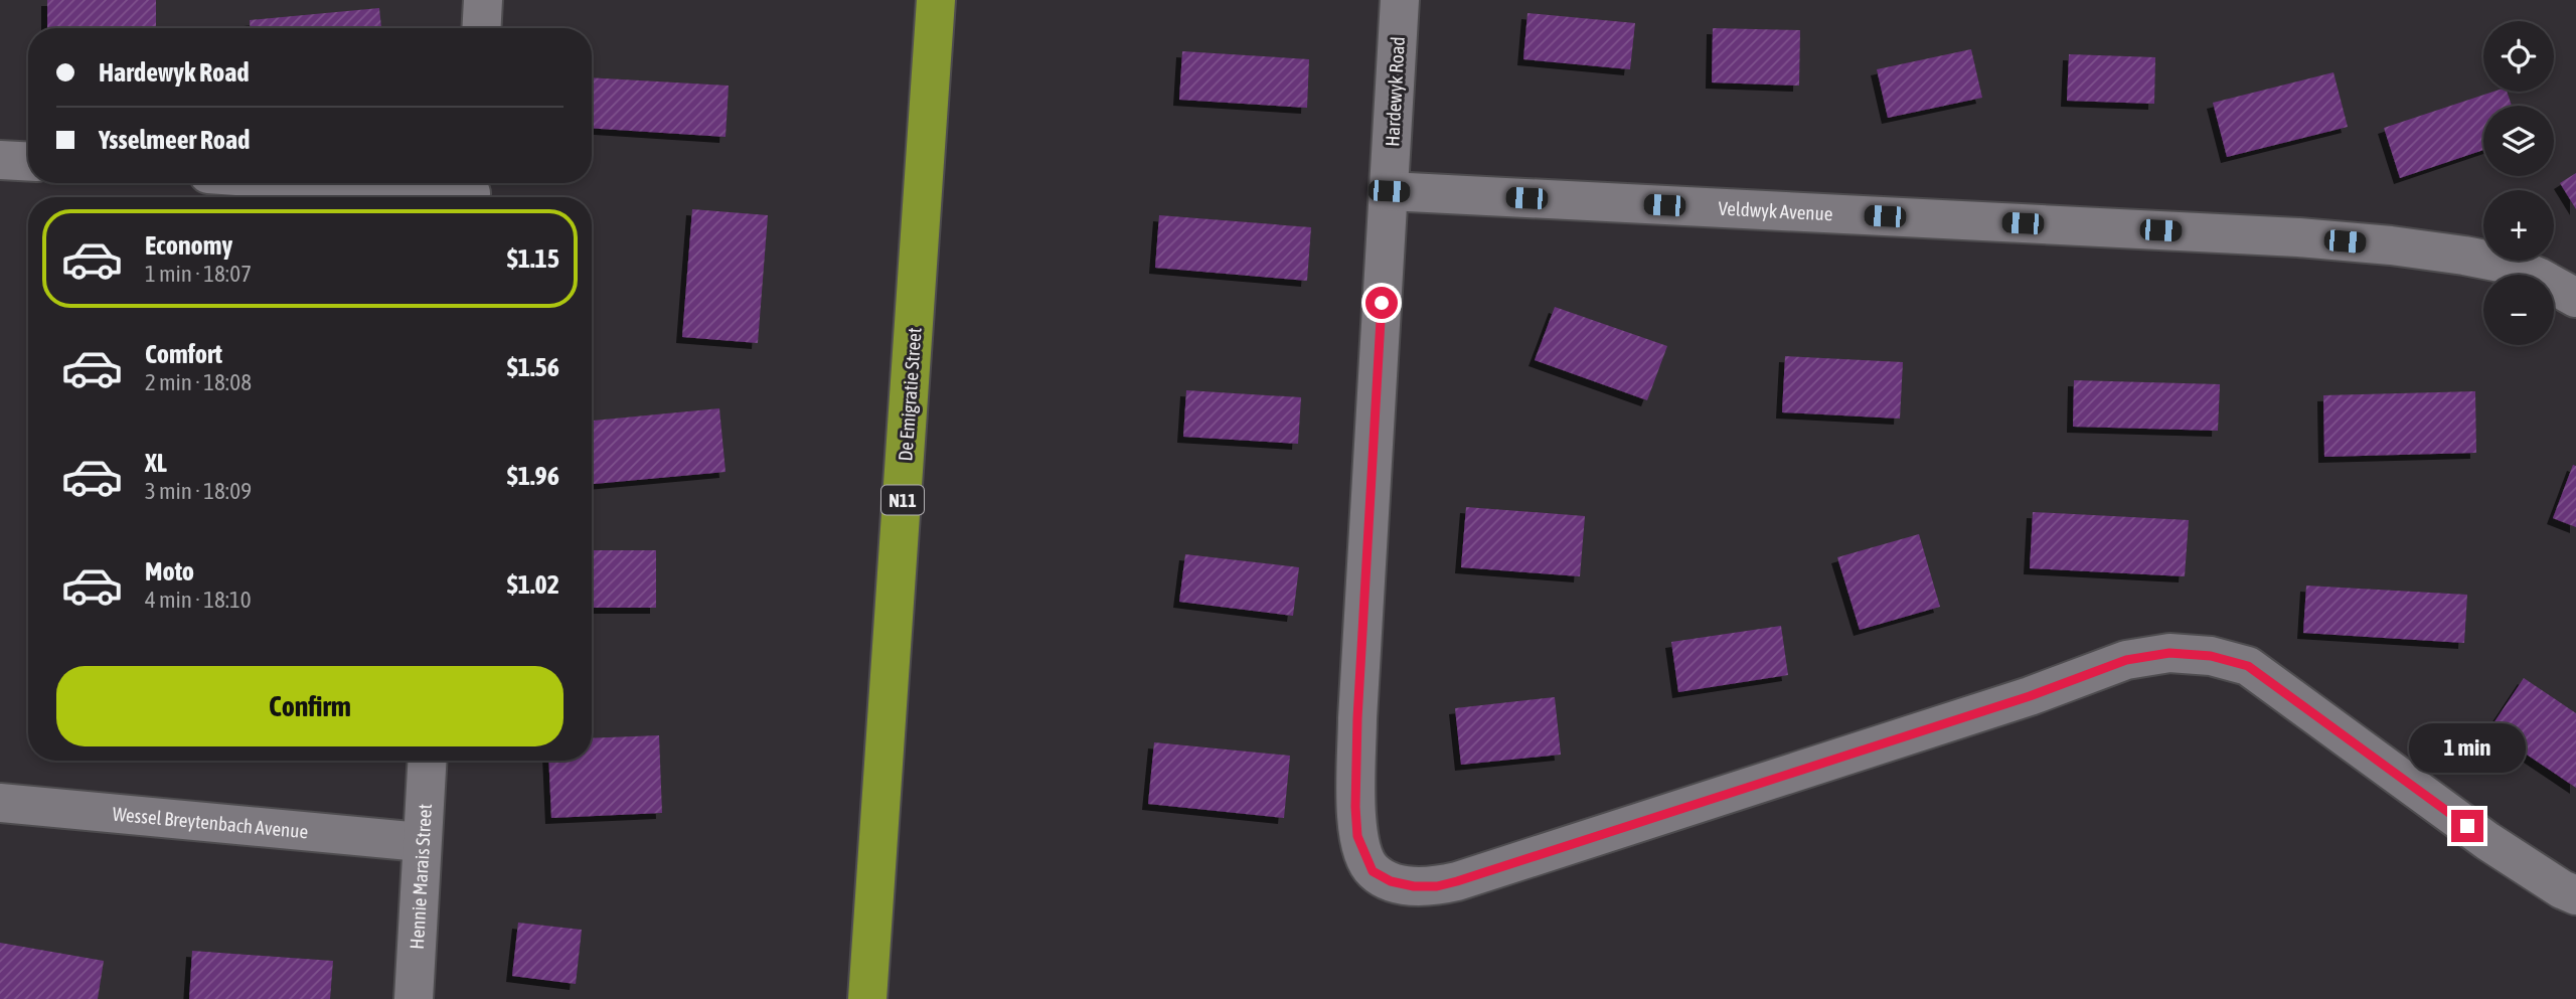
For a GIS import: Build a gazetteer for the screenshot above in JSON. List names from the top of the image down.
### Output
{
  "streets": {
    "highway": ["De Emigratie Street", "N11"],
    "street": [
      "Hardewyk Road",
      "Veldwyk Avenue",
      "Wessel Breytenbach Avenue",
      "Hennie Marais Street"
    ]
  },
  "crossings": [
    ["Hardewyk Road", "Veldwyk Avenue"],
    ["Wessel Breytenbach Avenue", "Hennie Marais Street"]
  ],
  "page": {
    "map_buttons": ["+", "−"],
    "banner": ["Hardewyk Road", "Ysselmeer Road"],
    "list": [
      {
        "name": "Economy",
        "note": "1 min · 18:07",
        "value": "$1.15"
      },
      {
        "name": "Comfort",
        "note": "2 min · 18:08",
        "value": "$1.56"
      },
      {
        "name": "XL",
        "note": "3 min · 18:09",
        "value": "$1.96"
      },
      {
        "name": "Moto",
        "note": "4 min · 18:10",
        "value": "$1.02"
      }
    ],
    "buttons": "Confirm",
    "bubble": "1 min"
  }
}
